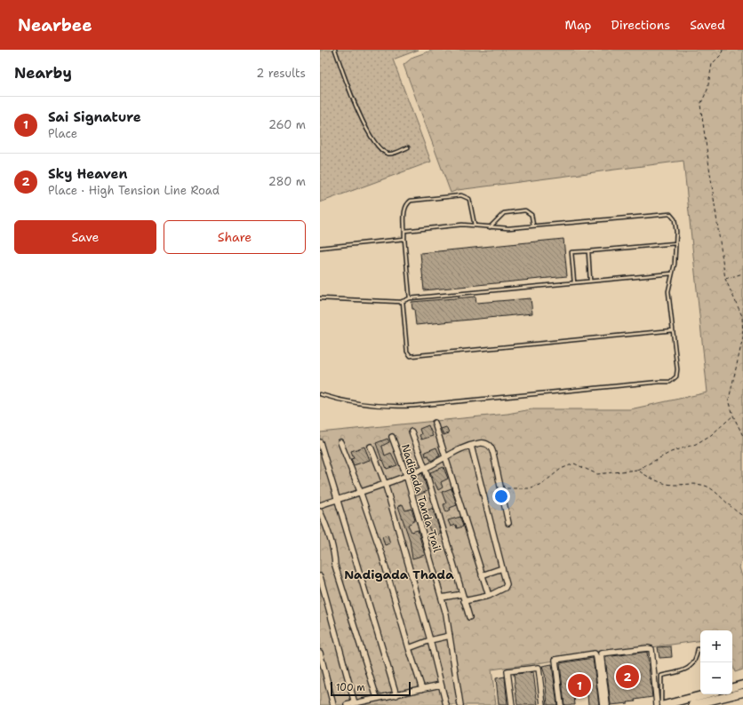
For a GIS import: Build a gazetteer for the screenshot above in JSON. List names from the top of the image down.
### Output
{
  "streets": {
    "street": ["Nadigada Tanda Trail"]
  },
  "districts": ["Nadigada Thada"],
  "scale_bar": "100 m",
  "page": {
    "header": "Nearbee",
    "nav": ["Map", "Directions", "Saved"],
    "heading": ["Nearby", "2 results"],
    "list": [
      {
        "mark": "1",
        "name": "Sai Signature",
        "note": "Place",
        "value": "260 m"
      },
      {
        "mark": "2",
        "name": "Sky Heaven",
        "note": "Place · High Tension Line Road",
        "value": "280 m"
      }
    ],
    "buttons": ["Save", "Share"],
    "map_buttons": ["+", "−"],
    "pins": ["2", "1"],
    "scale": "100 m"
  }
}
